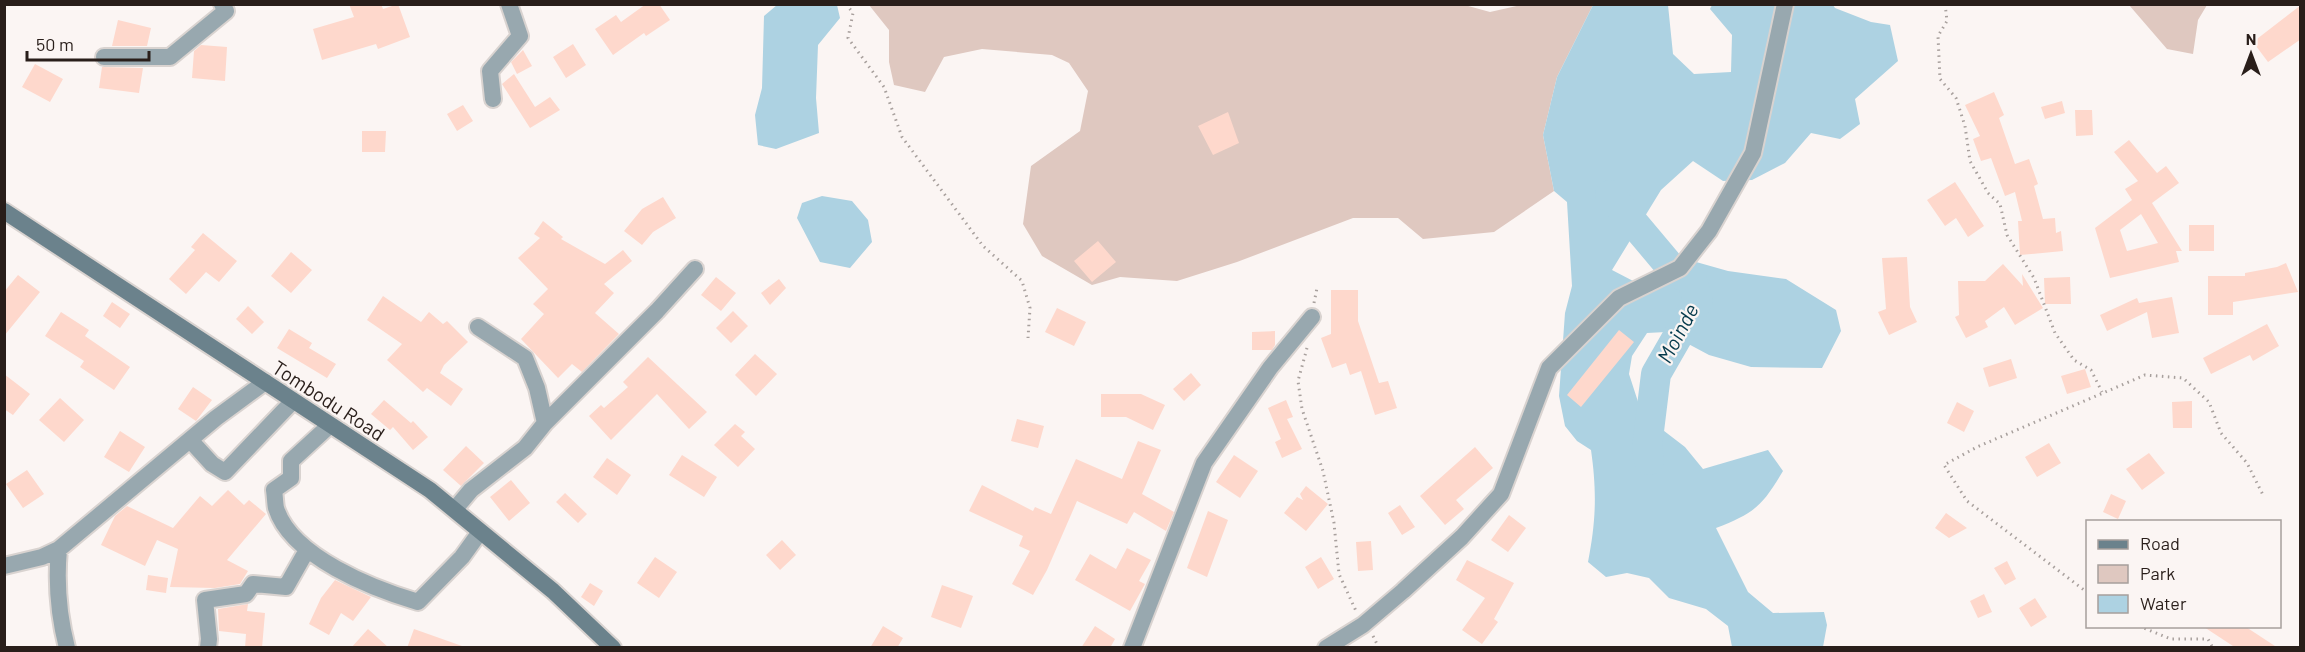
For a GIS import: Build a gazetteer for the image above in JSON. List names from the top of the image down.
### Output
{
  "streets": {
    "main road": ["Tombodu Road"]
  },
  "water": ["Moinde"],
  "legend": ["Road", "Park", "Water"],
  "scale_bar": "50 m",
  "north": "top"
}
